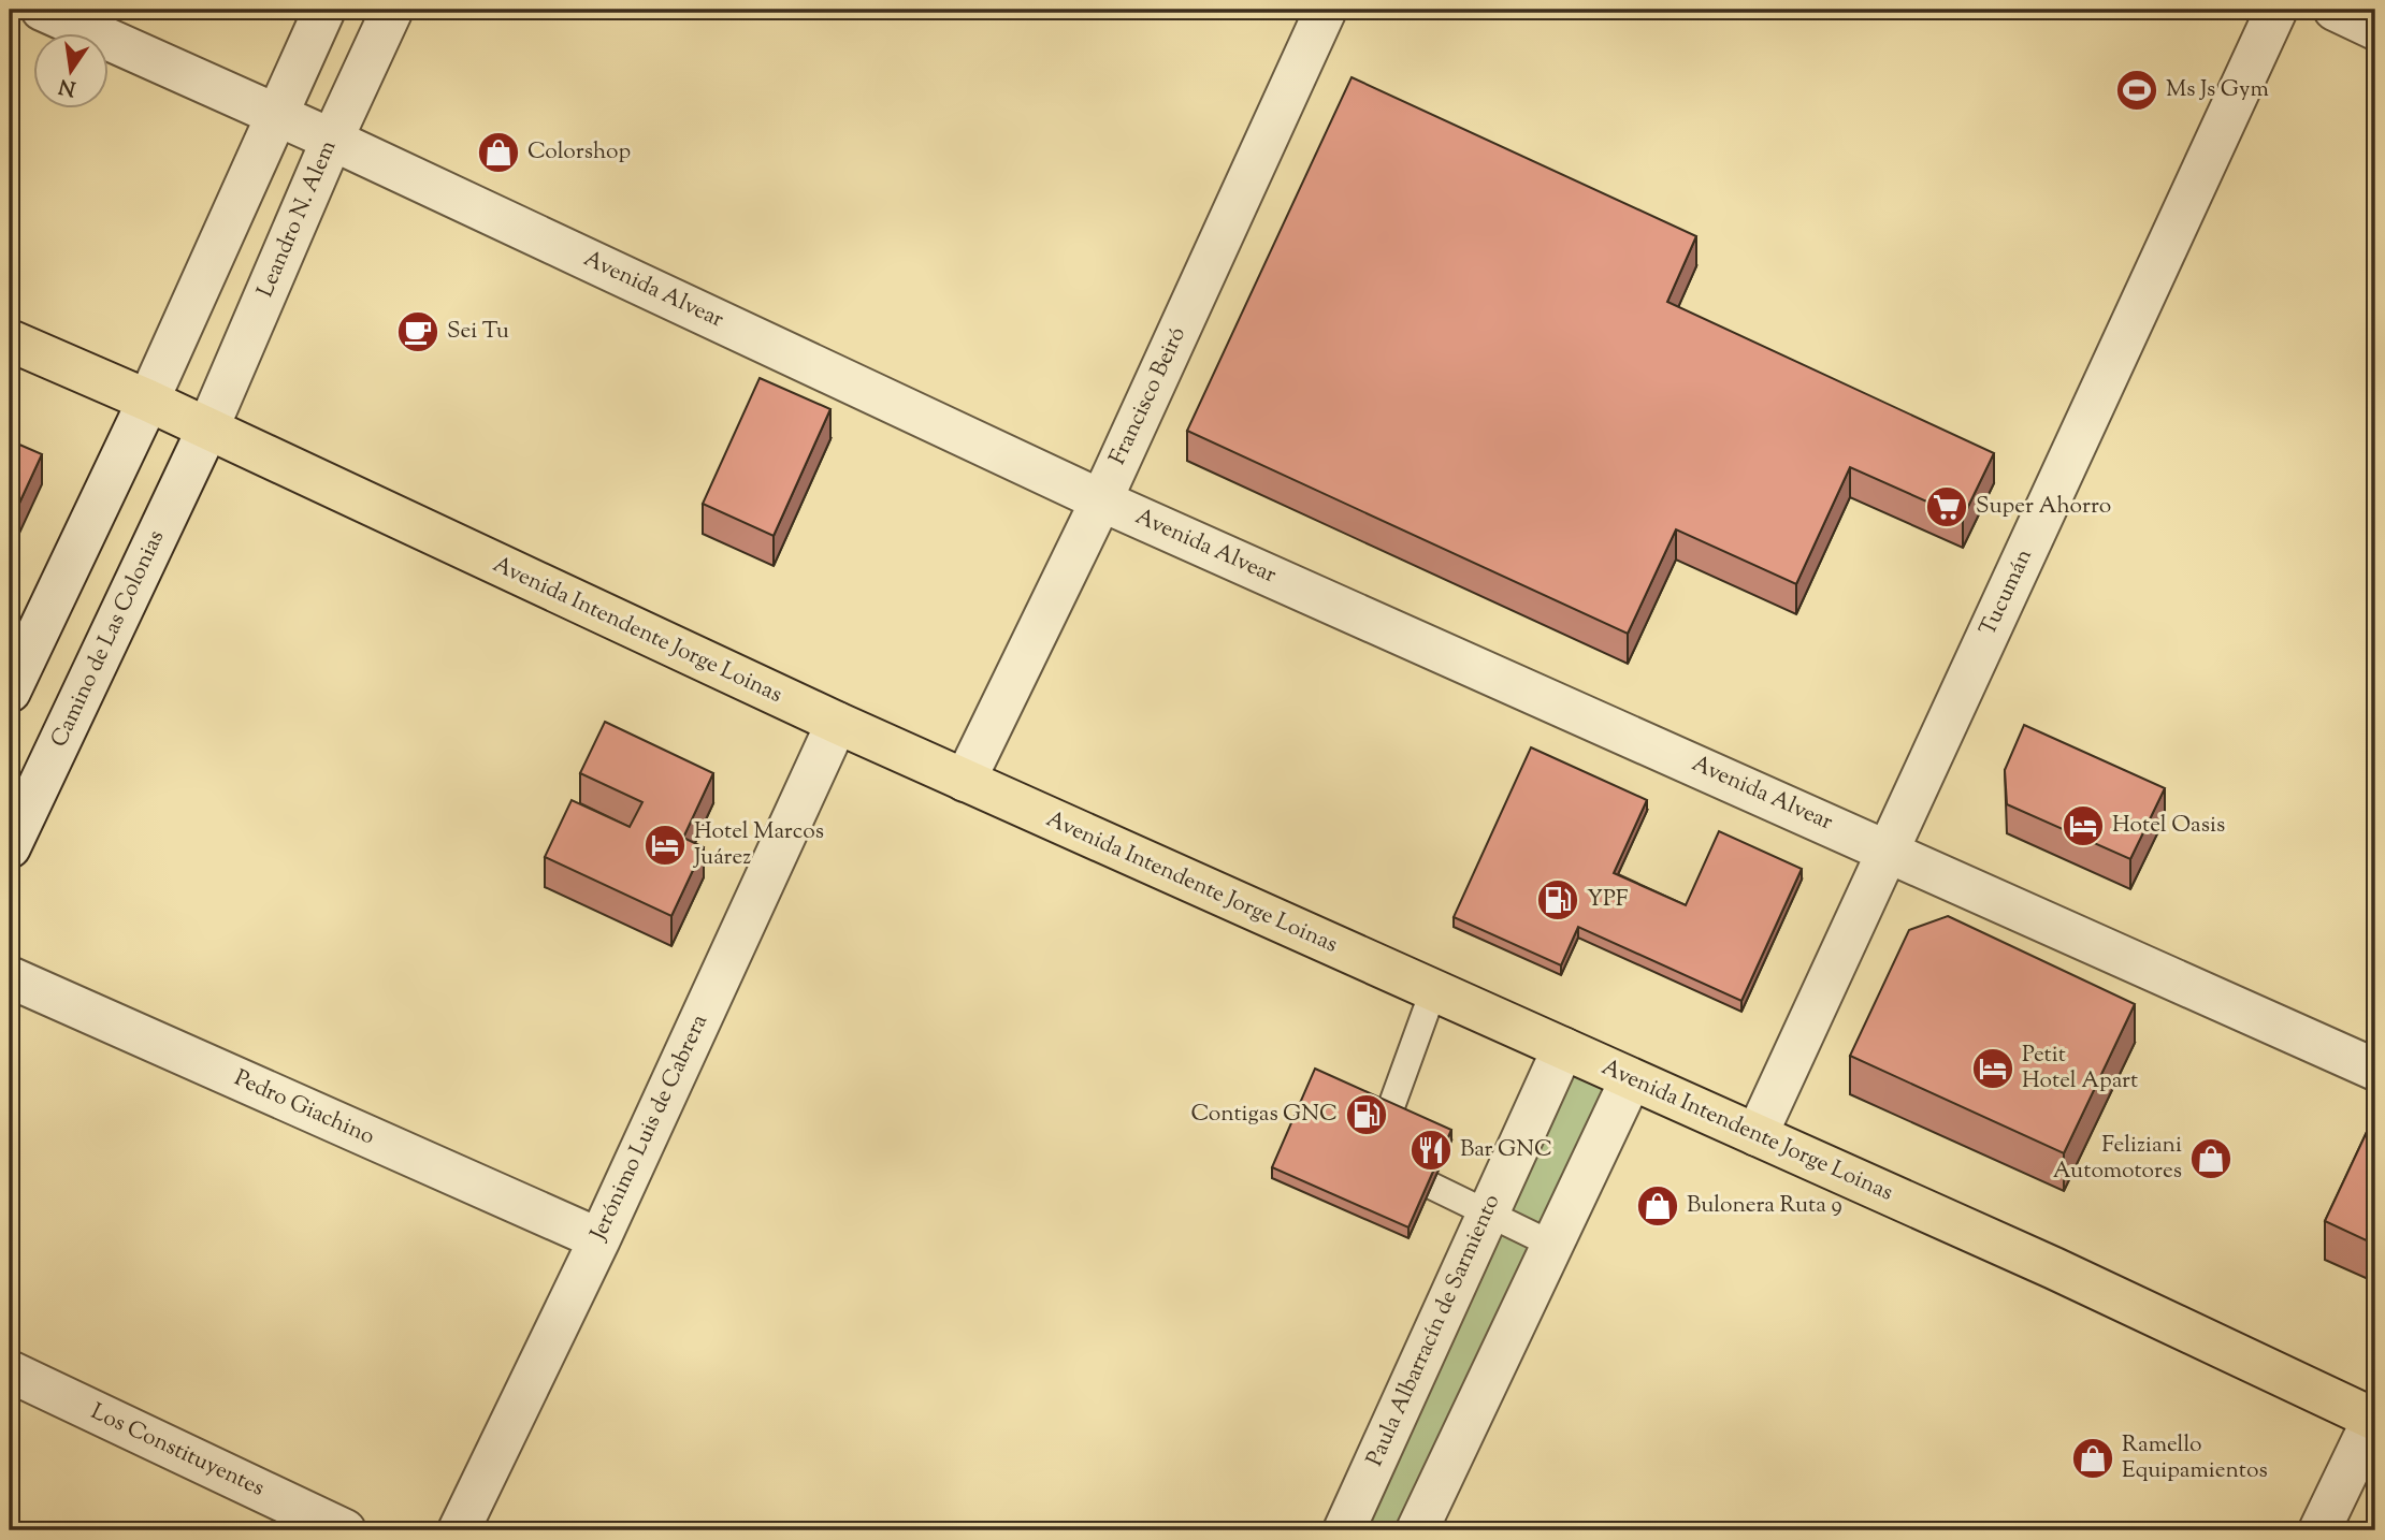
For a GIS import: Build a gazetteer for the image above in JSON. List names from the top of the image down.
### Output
{
  "streets": {
    "main road": ["Avenida Intendente Jorge Loinas"],
    "street": [
      "Leandro N. Alem",
      "Avenida Alvear",
      "Francisco Beiró",
      "Tucumán",
      "Camino de Las Colonias",
      "Pedro Giachino",
      "Jerónimo Luis de Cabrera",
      "Paula Albarracín de Sarmiento",
      "Los Constituyentes"
    ]
  },
  "crossings": [
    ["Leandro N. Alem", "Avenida Alvear"],
    ["Leandro N. Alem", "Avenida Intendente Jorge Loinas"],
    ["Leandro N. Alem", "Camino de Las Colonias"],
    ["Avenida Alvear", "Francisco Beiró"],
    ["Avenida Alvear", "Tucumán"],
    ["Francisco Beiró", "Avenida Intendente Jorge Loinas"],
    ["Tucumán", "Avenida Intendente Jorge Loinas"],
    ["Avenida Intendente Jorge Loinas", "Camino de Las Colonias"],
    ["Avenida Intendente Jorge Loinas", "Jerónimo Luis de Cabrera"],
    ["Avenida Intendente Jorge Loinas", "Paula Albarracín de Sarmiento"],
    ["Pedro Giachino", "Jerónimo Luis de Cabrera"]
  ],
  "places": {
    "sports": ["Ms Js Gym"],
    "shop": [
      "Colorshop",
      "Feliziani Automotores",
      "Bulonera Ruta 9",
      "Ramello Equipamientos"
    ],
    "cafe": ["Sei Tu"],
    "supermarket": ["Super Ahorro"],
    "hotel": ["Hotel Oasis", "Hotel Marcos Juárez", "Petit Hotel Apart"],
    "fuel station": ["YPF", "Contigas GNC"],
    "restaurant": ["Bar GNC"]
  },
  "north": "bottom"
}
